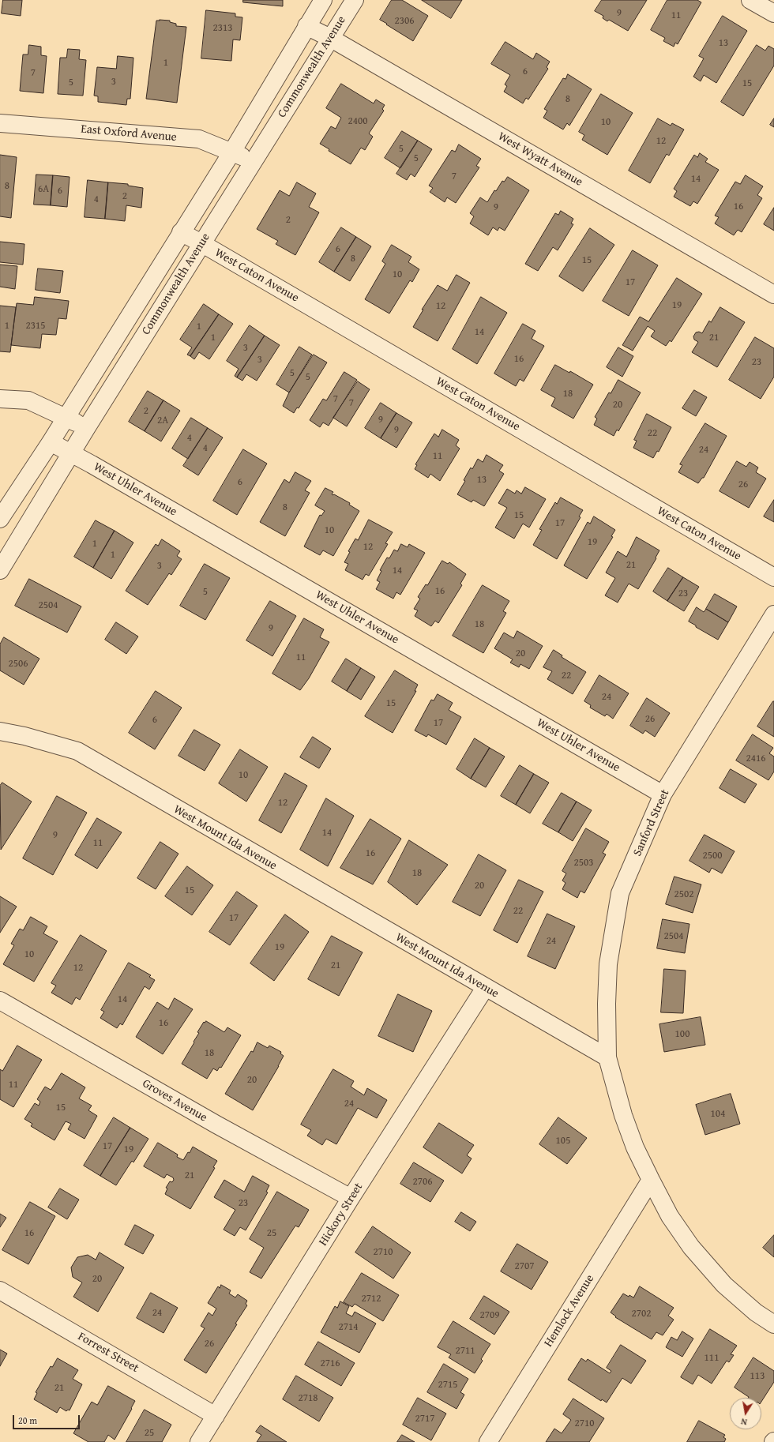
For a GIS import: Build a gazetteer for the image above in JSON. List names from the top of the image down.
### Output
{
  "streets": {
    "street": [
      "Commonwealth Avenue",
      "East Oxford Avenue",
      "West Wyatt Avenue",
      "West Caton Avenue",
      "West Uhler Avenue",
      "Sanford Street",
      "West Mount Ida Avenue",
      "Groves Avenue",
      "Hickory Street",
      "Hemlock Avenue",
      "Forrest Street"
    ]
  },
  "crossings": [
    ["Commonwealth Avenue", "East Oxford Avenue"],
    ["Commonwealth Avenue", "West Wyatt Avenue"],
    ["Commonwealth Avenue", "West Caton Avenue"],
    ["Commonwealth Avenue", "West Uhler Avenue"],
    ["West Uhler Avenue", "Sanford Street"],
    ["Sanford Street", "West Mount Ida Avenue"],
    ["West Mount Ida Avenue", "Hickory Street"],
    ["Groves Avenue", "Hickory Street"],
    ["Hickory Street", "Forrest Street"]
  ],
  "house_numbers": [
    "9",
    "11",
    "2306",
    "2313",
    "13",
    "1",
    "6",
    "7",
    "3",
    "5",
    "15",
    "8",
    "2400",
    "10",
    "12",
    "5",
    "5",
    "7",
    "14",
    "8",
    "6A",
    "6",
    "2",
    "4",
    "16",
    "9",
    "2",
    "6",
    "8",
    "15",
    "10",
    "17",
    "19",
    "12",
    "1",
    "2315",
    "1",
    "14",
    "1",
    "21",
    "3",
    "16",
    "3",
    "23",
    "5",
    "5",
    "18",
    "7",
    "7",
    "20",
    "2",
    "9",
    "2A",
    "9",
    "22",
    "4",
    "4",
    "24",
    "11",
    "13",
    "6",
    "26",
    "8",
    "15",
    "17",
    "10",
    "19",
    "1",
    "12",
    "1",
    "21",
    "3",
    "14",
    "16",
    "5",
    "23",
    "2504",
    "18",
    "9",
    "20",
    "11",
    "2506",
    "22",
    "24",
    "15",
    "26",
    "6",
    "17",
    "2416",
    "10",
    "12",
    "14",
    "9",
    "11",
    "16",
    "2500",
    "2503",
    "18",
    "20",
    "15",
    "2502",
    "22",
    "17",
    "2504",
    "24",
    "19",
    "10",
    "21",
    "12",
    "14",
    "16",
    "100",
    "18",
    "20",
    "11",
    "24",
    "15",
    "104",
    "105",
    "17",
    "19",
    "21",
    "2706",
    "23",
    "16",
    "25",
    "2710",
    "2707",
    "20",
    "2712",
    "24",
    "2702",
    "2709",
    "2714",
    "26",
    "2711",
    "111",
    "2716",
    "113",
    "2715",
    "21",
    "2718",
    "2717",
    "2710",
    "25"
  ],
  "scale_bar": "20 m",
  "north": "bottom"
}
